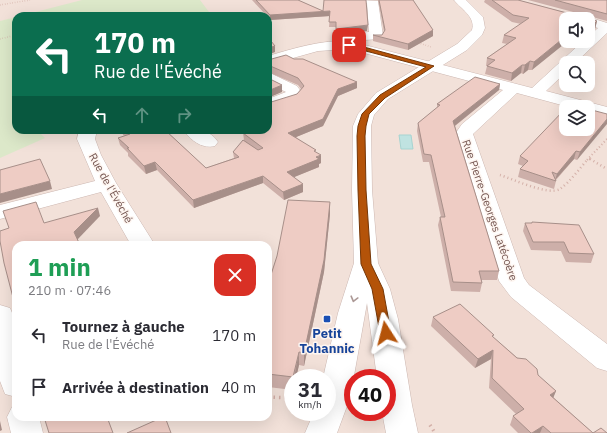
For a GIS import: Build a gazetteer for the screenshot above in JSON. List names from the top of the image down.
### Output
{
  "streets": {
    "street": ["Rue de l'Évéché", "Rue Pierre-Georges Latécoère"]
  },
  "places": {
    "transit": ["Petit Tohannic"]
  },
  "page": {
    "turn": ["170 m", "Rue de l'Évéché"],
    "heading": ["1 min", "210 m · 07:46"],
    "list": [
      {
        "name": "Tournez à gauche",
        "note": "Rue de l'Évéché",
        "value": "170 m"
      },
      {
        "name": "Arrivée à destination",
        "value": "40 m"
      }
    ],
    "speed": "31 km/h",
    "limit": "40"
  }
}
